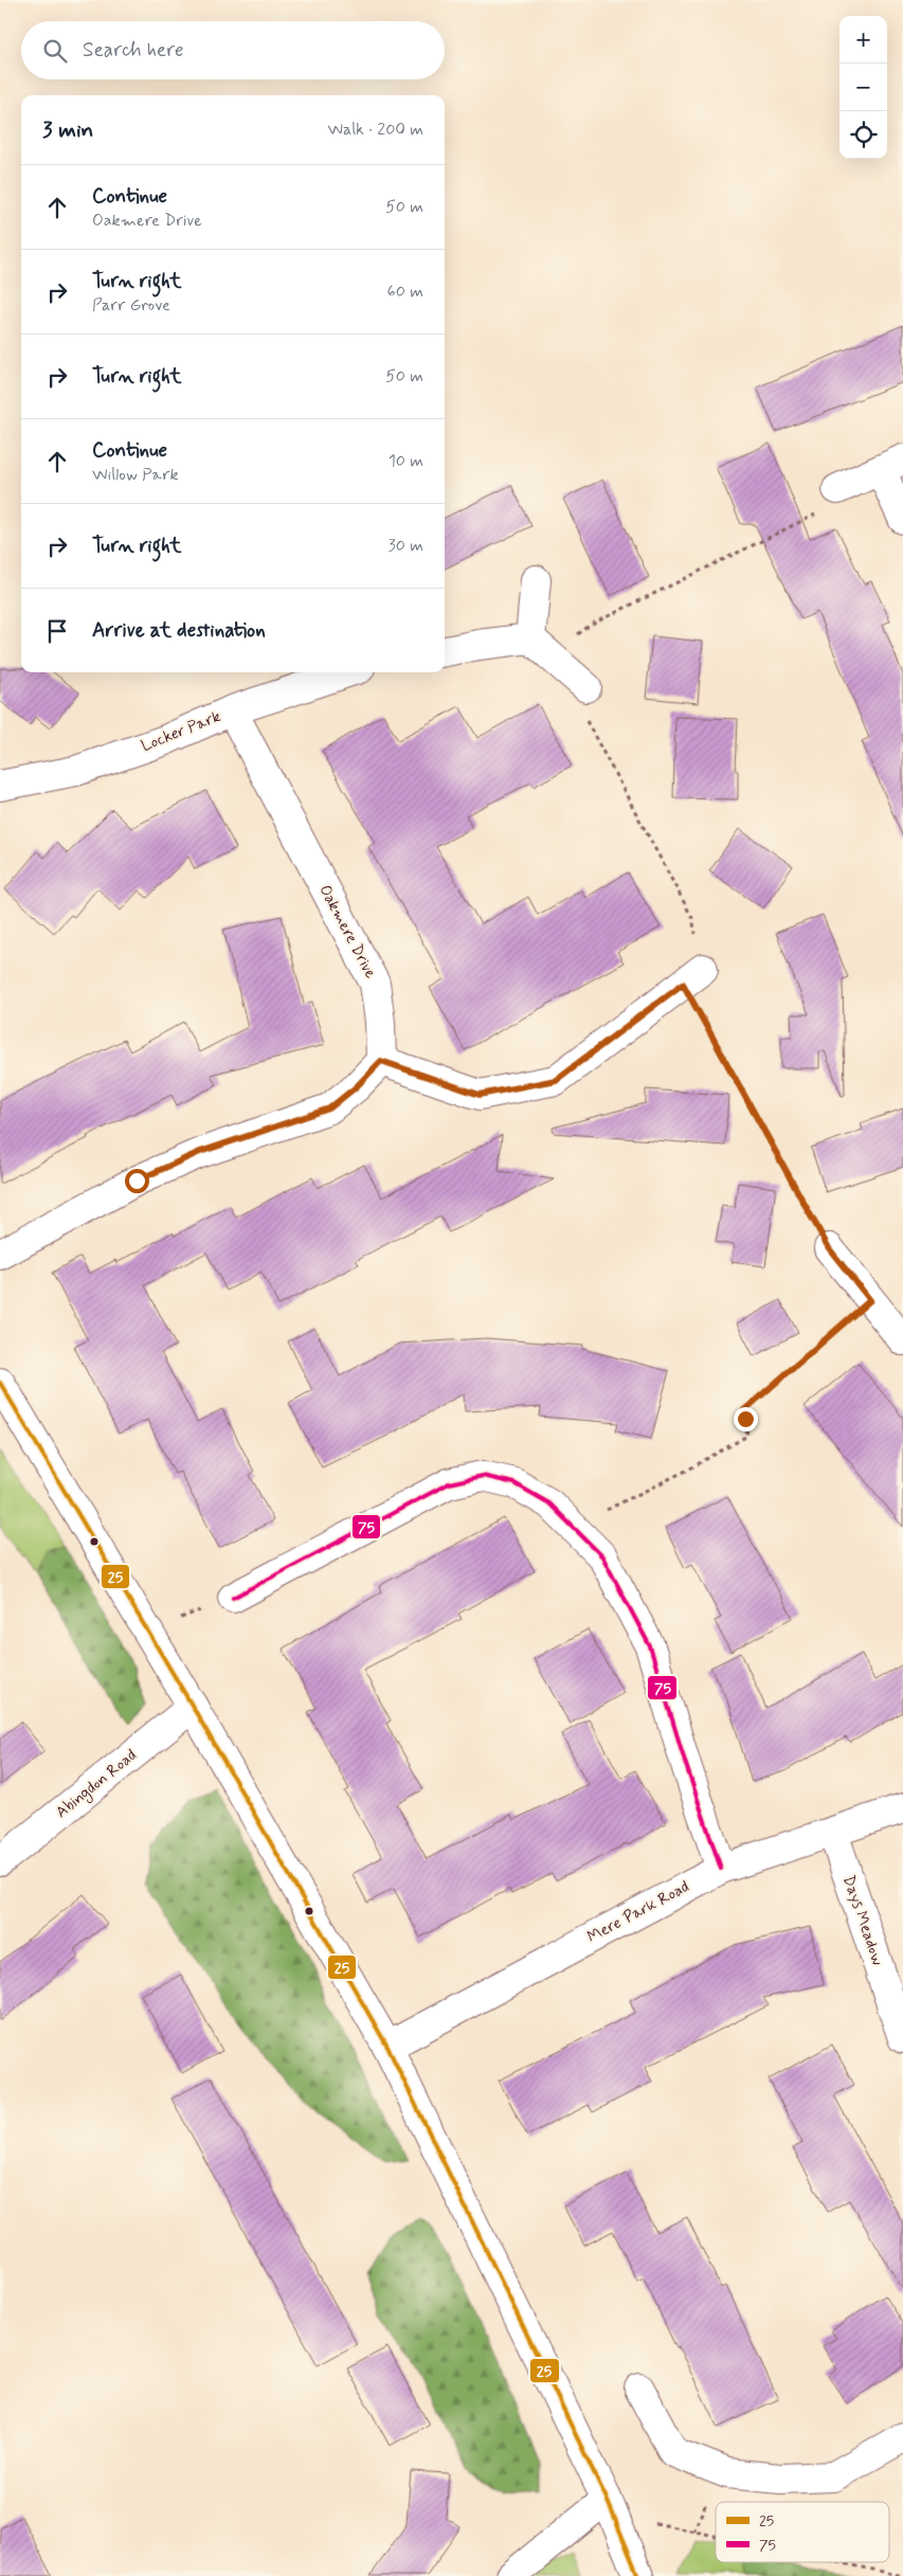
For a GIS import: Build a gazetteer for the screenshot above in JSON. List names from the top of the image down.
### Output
{
  "streets": {
    "street": [
      "Locker Park",
      "Oakmere Drive",
      "Abingdon Road",
      "Mere Park Road",
      "Days Meadow"
    ]
  },
  "crossings": [
    ["Locker Park", "Oakmere Drive"],
    ["Mere Park Road", "Days Meadow"]
  ],
  "lines": ["transit line 25", "transit line 75"],
  "legend": ["25", "75"],
  "page": {
    "map_buttons": ["+", "−"],
    "search": "Search here",
    "heading": ["3 min", "Walk · 200 m"],
    "list": [
      ["Continue", "Oakmere Drive", "50 m"],
      ["Turn right", "Parr Grove", "60 m"],
      ["Turn right", "50 m"],
      ["Continue", "Willow Park", "10 m"],
      ["Turn right", "30 m"],
      "Arrive at destination"
    ]
  }
}
